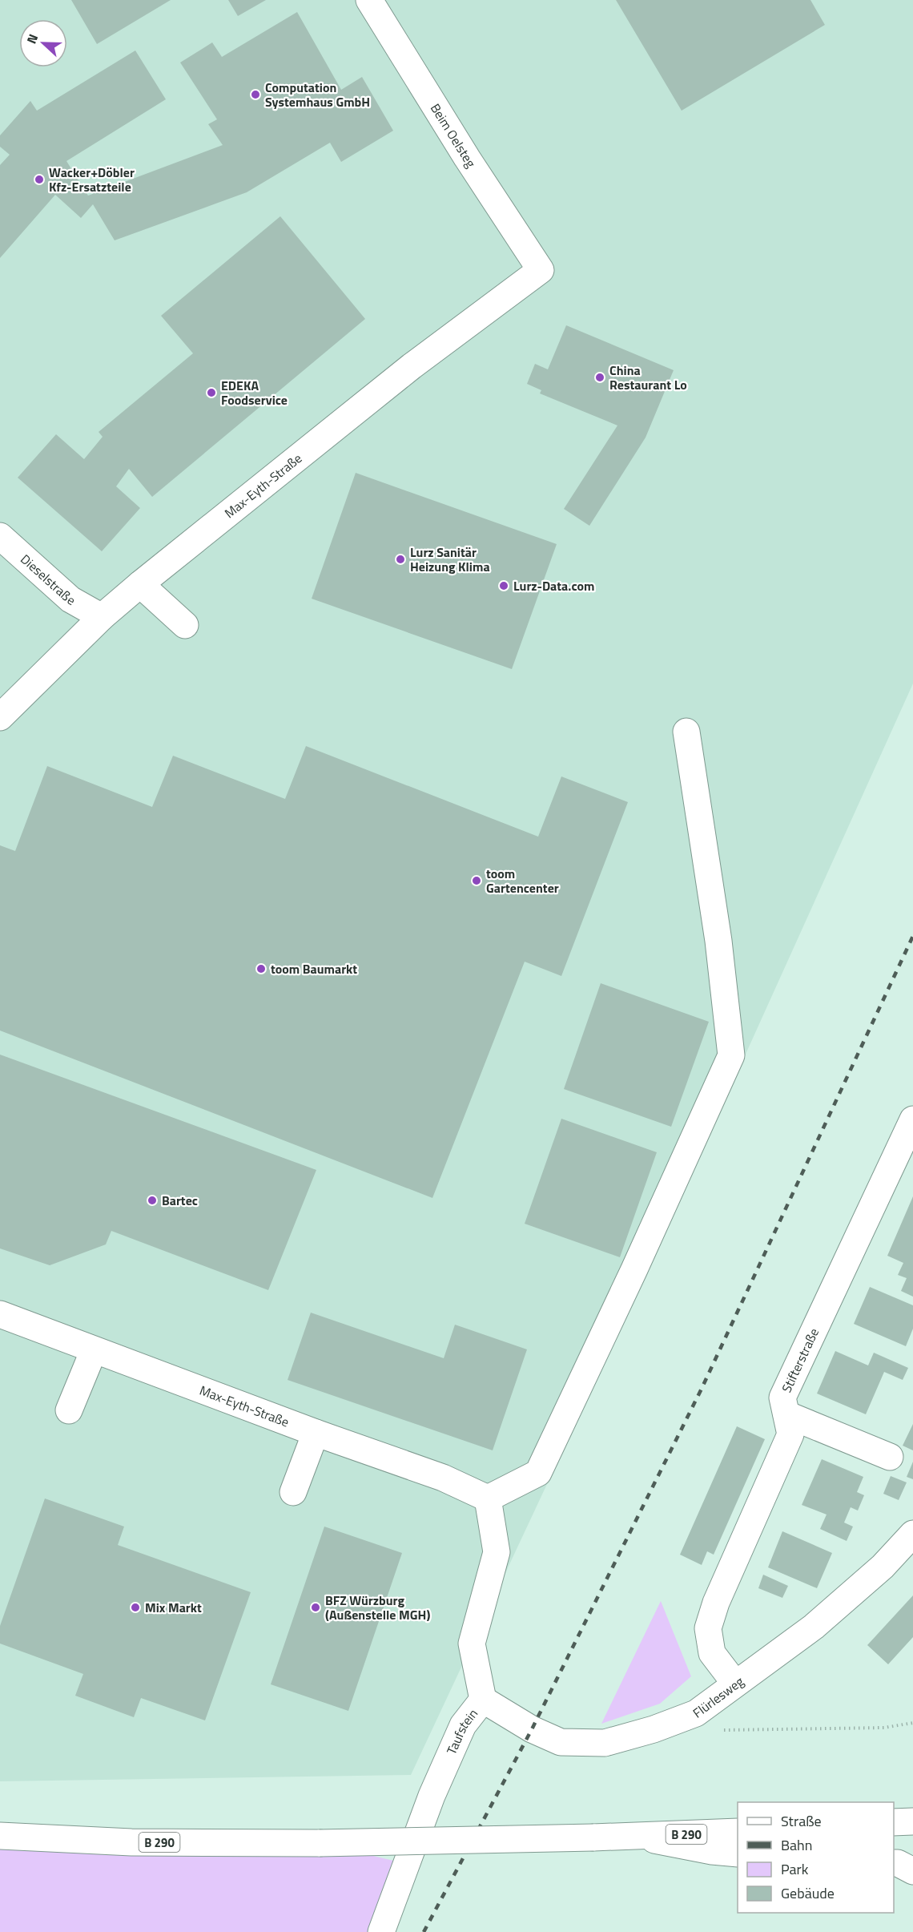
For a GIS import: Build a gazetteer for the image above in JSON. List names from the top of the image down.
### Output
{
  "streets": {
    "street": [
      "Beim Oelsteg",
      "Max-Eyth-Straße",
      "Dieselstraße",
      "Stifterstraße",
      "Flürlesweg",
      "Taufstein",
      "B 290"
    ]
  },
  "crossings": [
    ["Beim Oelsteg", "Max-Eyth-Straße"],
    ["Max-Eyth-Straße", "Dieselstraße"],
    ["Max-Eyth-Straße", "Taufstein"],
    ["Stifterstraße", "Flürlesweg"],
    ["Flürlesweg", "Taufstein"]
  ],
  "places": [
    "Computation Systemhaus GmbH",
    "Wacker+Döbler Kfz-Ersatzteile",
    "China Restaurant Lo",
    "EDEKA Foodservice",
    "Lurz Sanitär Heizung Klima",
    "Lurz-Data.com",
    "toom Gartencenter",
    "toom Baumarkt",
    "Bartec",
    "Mix Markt",
    "BFZ Würzburg (Außenstelle MGH)"
  ],
  "legend": [
    "Straße",
    "Bahn",
    "Park",
    "Gebäude"
  ],
  "north": "left"
}
